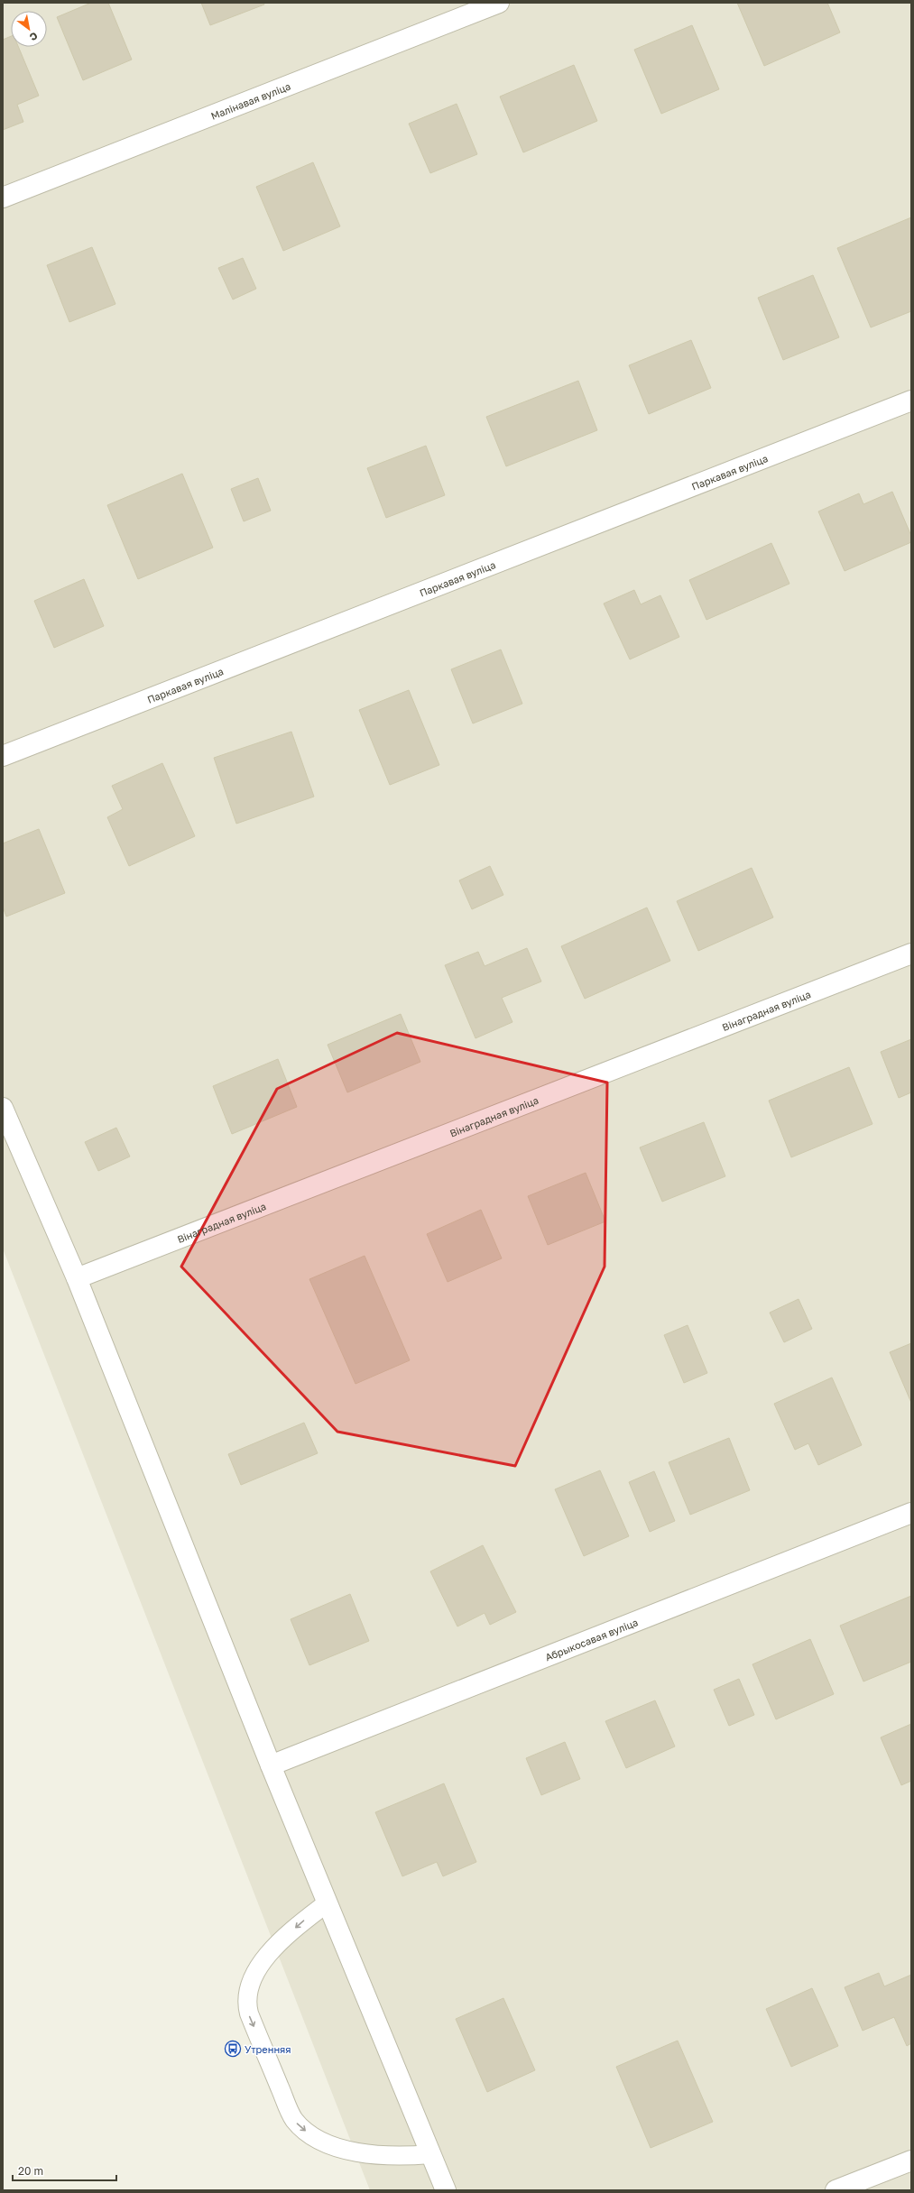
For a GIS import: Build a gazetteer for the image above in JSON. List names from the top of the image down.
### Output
{
  "streets": {
    "street": [
      "Малінавая вуліца",
      "Паркавая вуліца",
      "Вінаградная вуліца",
      "Абрыкосавая вуліца"
    ]
  },
  "places": {
    "bus stop": ["Утренняя"]
  },
  "scale_bar": "20 m",
  "north": "bottom right"
}
